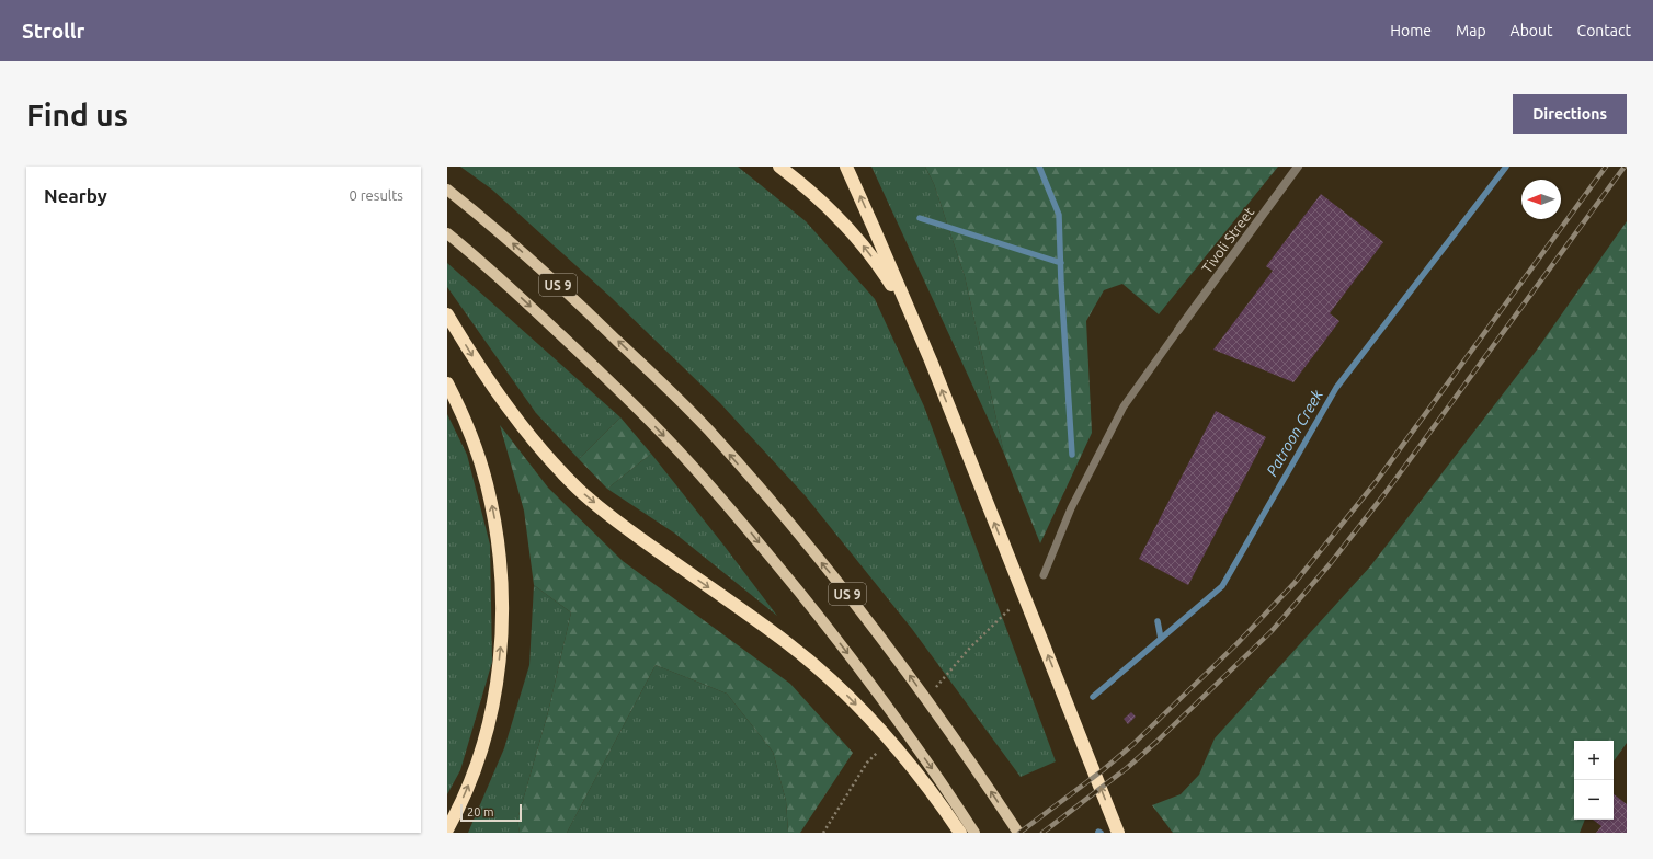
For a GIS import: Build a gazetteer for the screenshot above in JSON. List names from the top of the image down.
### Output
{
  "streets": {
    "main road": ["US 9"],
    "street": ["Tivoli Street"]
  },
  "water": ["Patroon Creek"],
  "scale_bar": "20 m",
  "north": "left",
  "page": {
    "header": "Strollr",
    "nav": [
      "Home",
      "Map",
      "About",
      "Contact"
    ],
    "buttons": "Directions",
    "title": "Find us",
    "heading": ["Nearby", "0 results"],
    "map_buttons": ["+", "−"],
    "scale": "20 m"
  }
}
